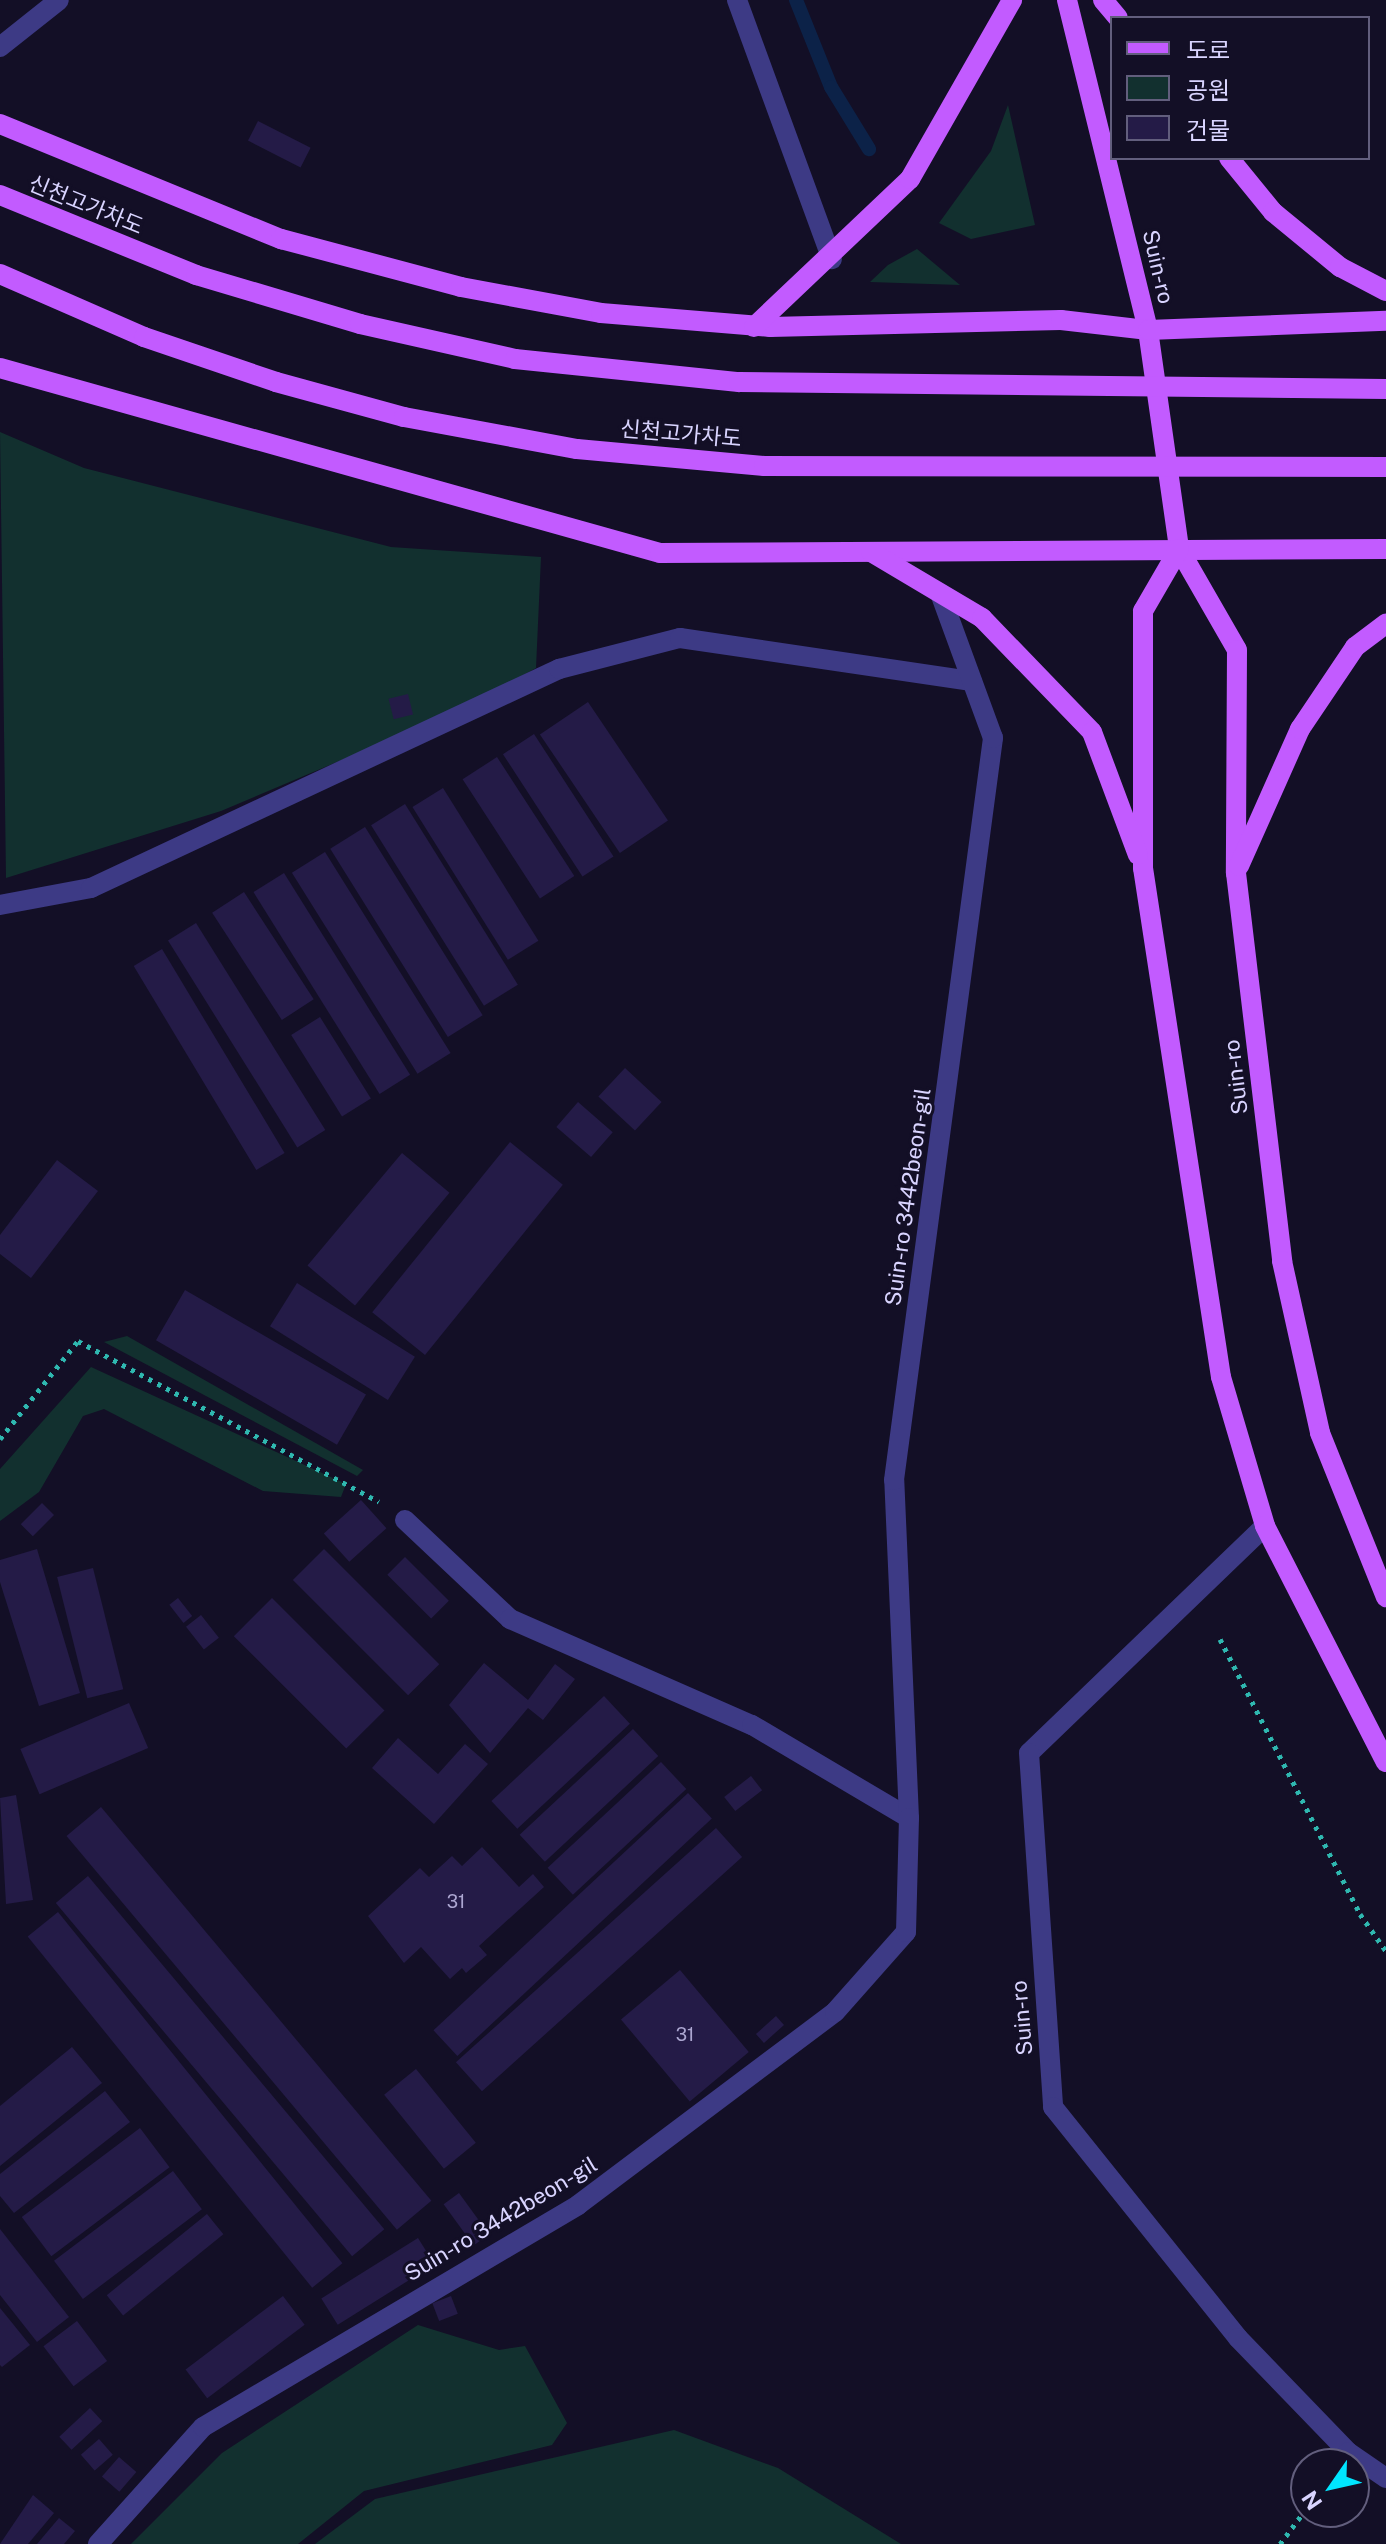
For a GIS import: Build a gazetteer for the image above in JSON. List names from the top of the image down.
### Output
{
  "streets": {
    "main road": ["신천고가차도", "Suin-ro"],
    "street": ["Suin-ro 3442beon-gil"]
  },
  "house_numbers": ["31", "31"],
  "legend": ["도로", "공원", "건물"],
  "north": "bottom left"
}
